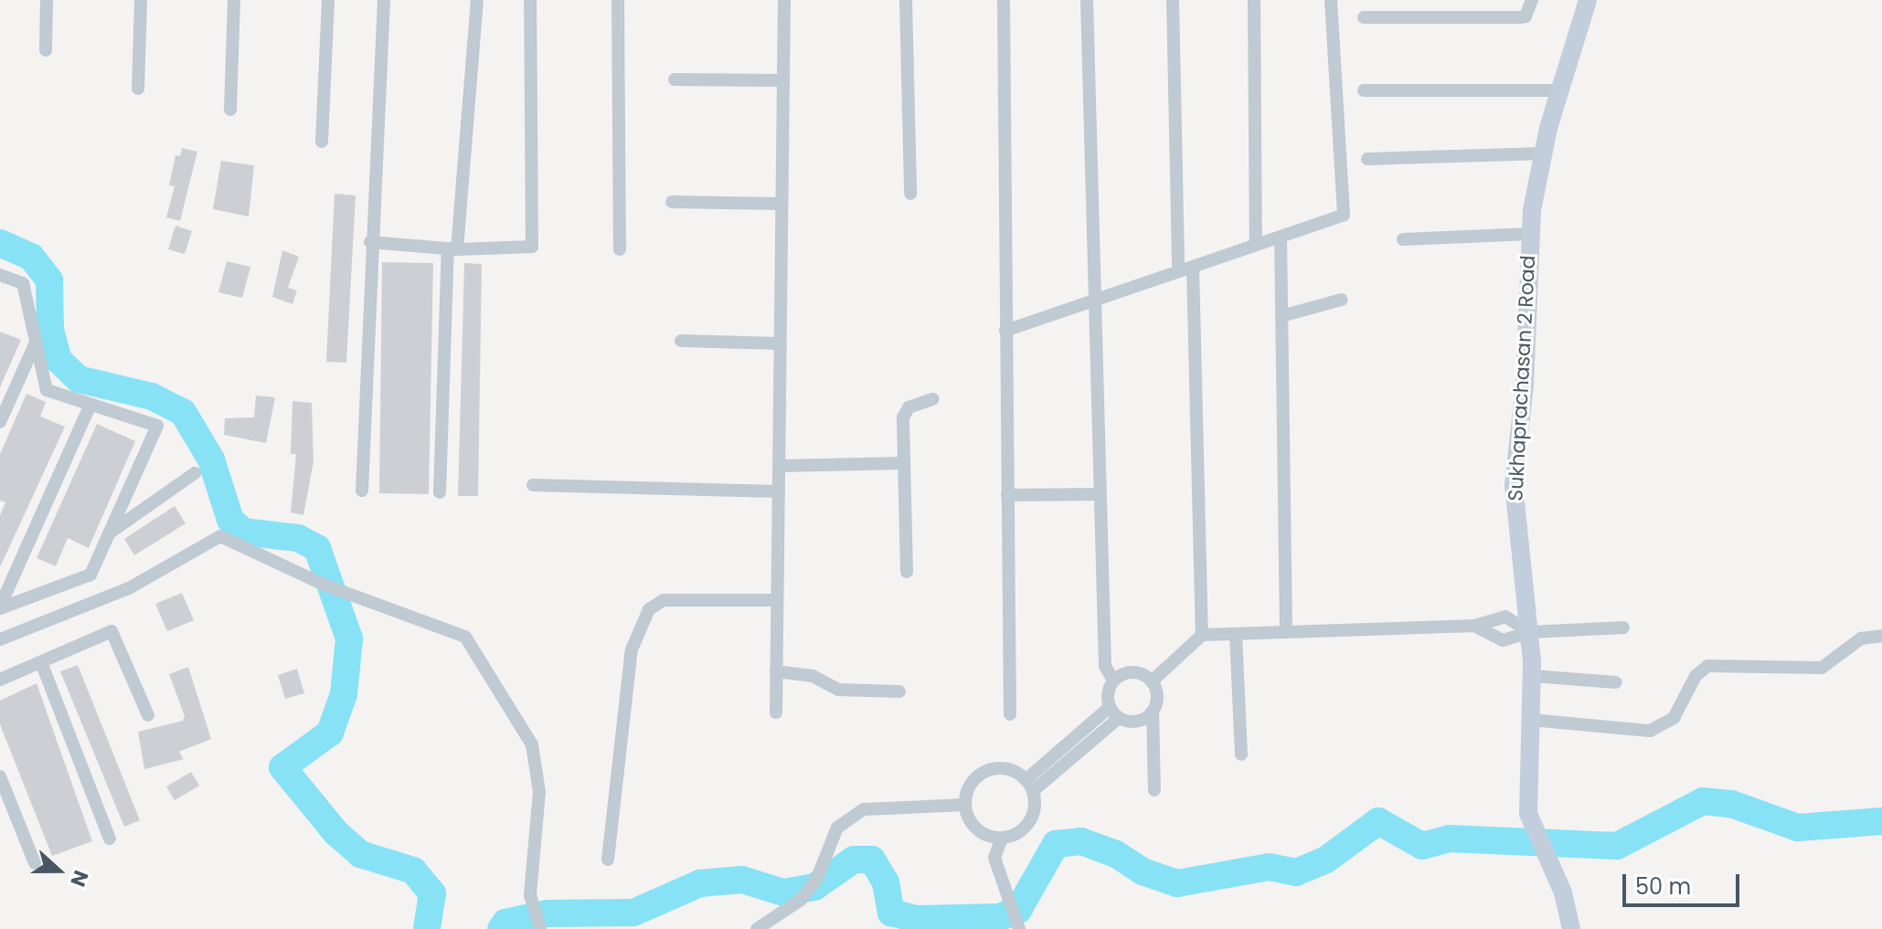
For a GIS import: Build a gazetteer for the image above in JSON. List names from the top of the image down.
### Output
{
  "streets": {
    "street": ["Sukhaprachasan 2 Road"]
  },
  "scale_bar": "50 m",
  "north": "right"
}
